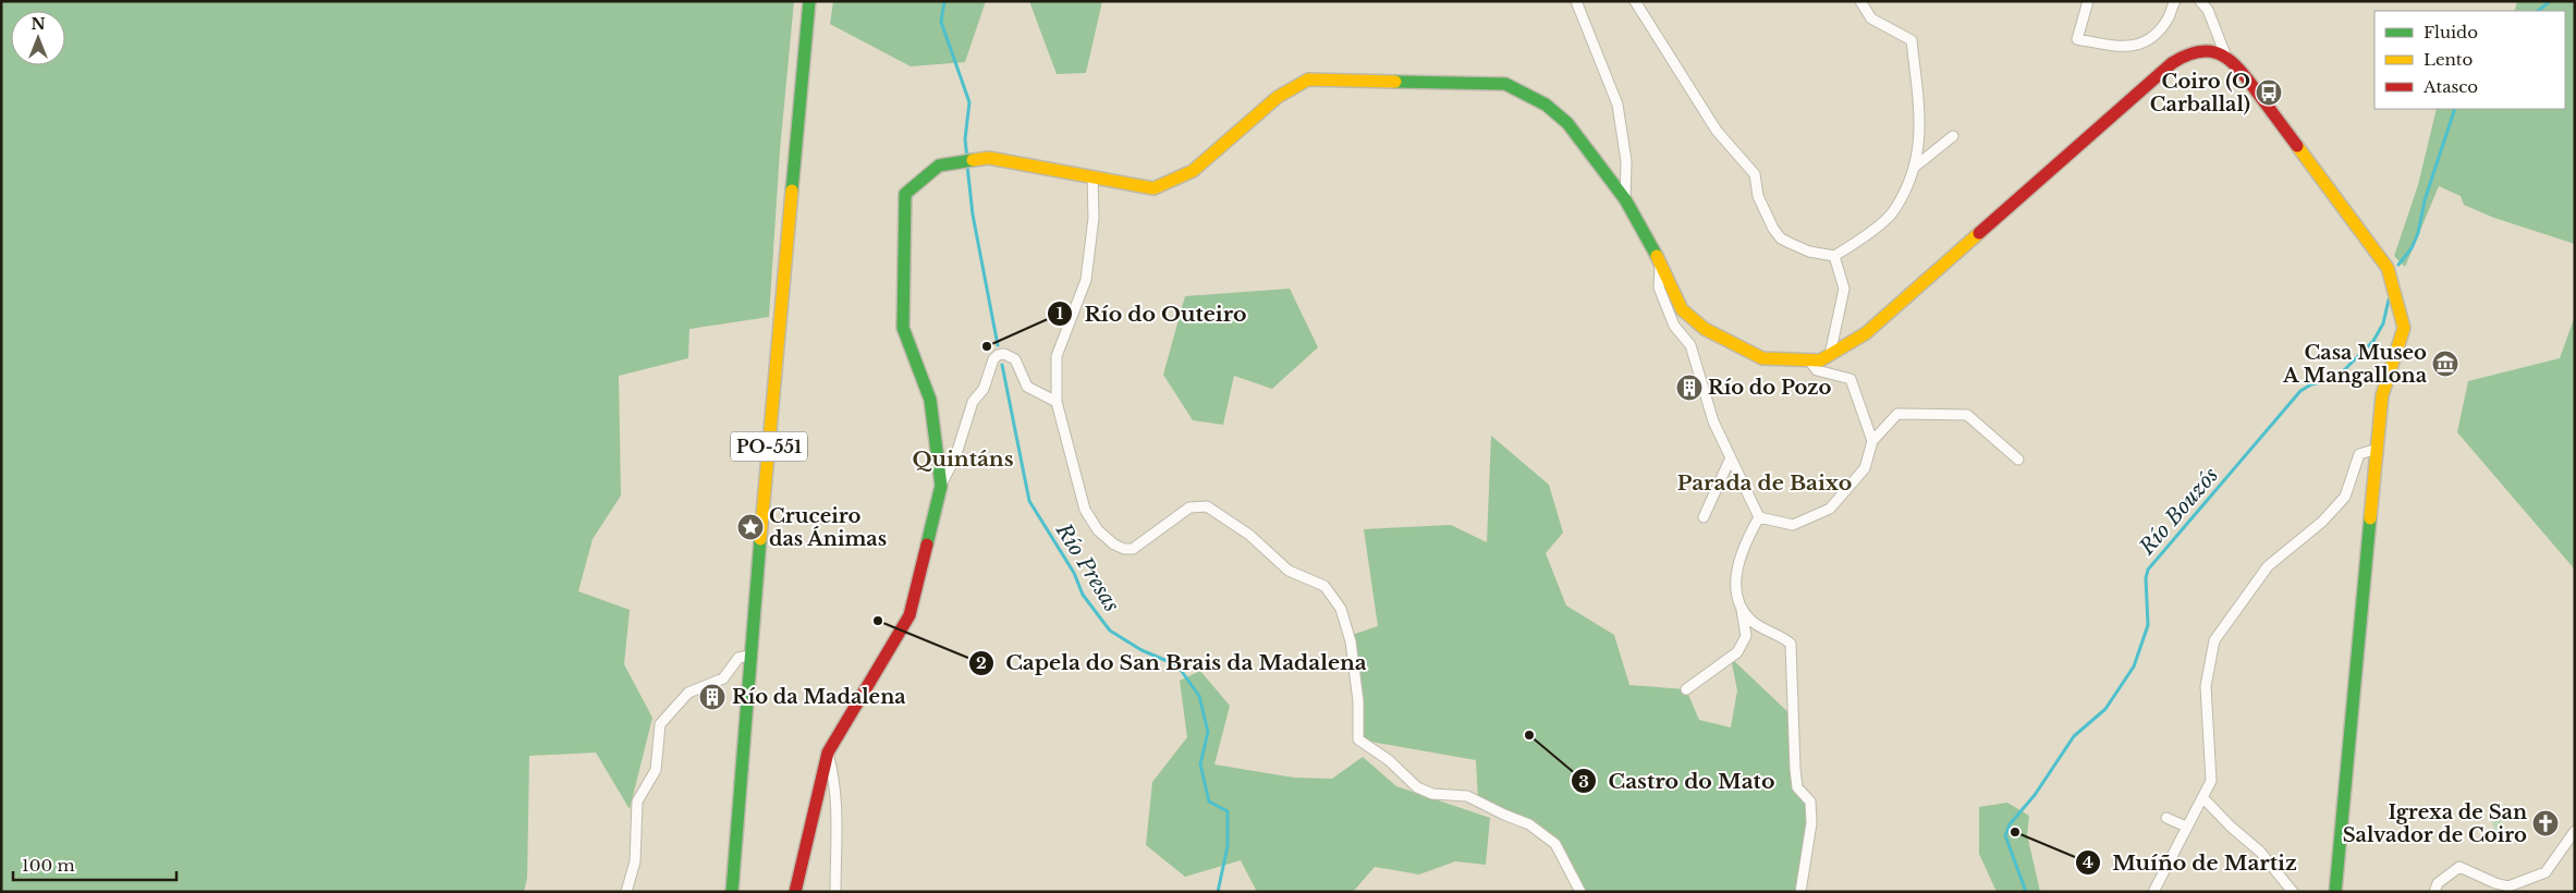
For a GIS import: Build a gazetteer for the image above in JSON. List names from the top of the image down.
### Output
{
  "streets": {
    "street": ["PO-551"]
  },
  "districts": ["Quintáns", "Parada de Baixo"],
  "water": ["Río Bouzós", "Río Presas"],
  "places": {
    "bus stop": ["Coiro (O Carballal)"],
    "other": [
      "Río do Outeiro",
      "Capela do San Brais da Madalena",
      "Castro do Mato",
      "Muíño de Martiz"
    ],
    "museum": ["Casa Museo A Mangallona"],
    "building": ["Río do Pozo", "Río da Madalena"],
    "place": ["Cruceiro das Ánimas"],
    "church": ["Igrexa de San Salvador de Coiro"]
  },
  "legend": ["Fluido", "Lento", "Atasco"],
  "scale_bar": "100 m",
  "north": "top"
}
